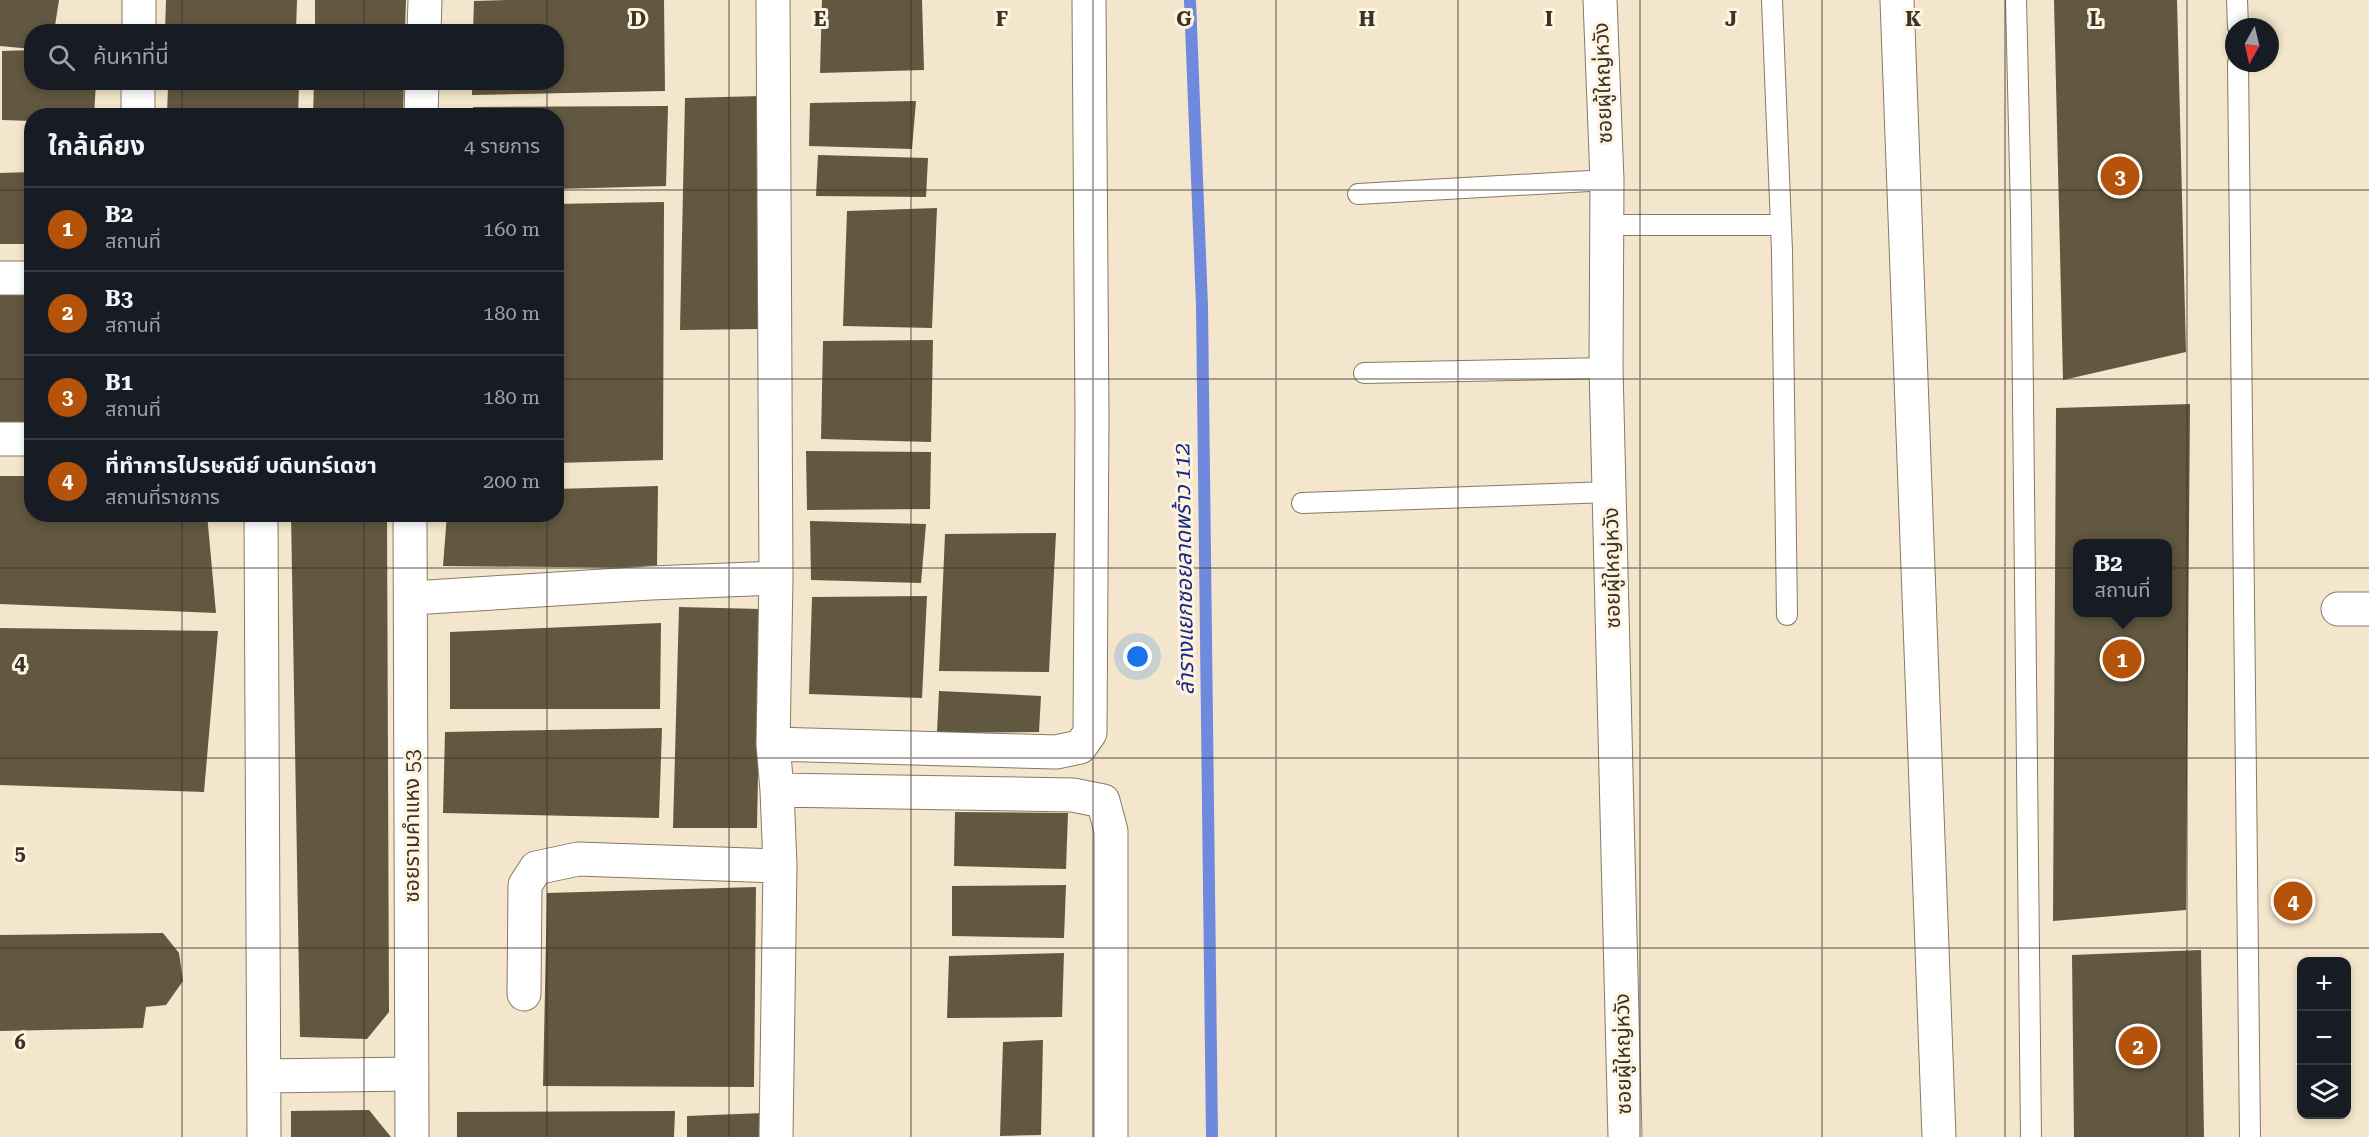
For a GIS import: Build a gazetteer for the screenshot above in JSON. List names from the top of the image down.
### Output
{
  "streets": {
    "street": ["ซอยผู้ใหญ่หวัง", "ซอยรามคำแหง 53"]
  },
  "water": ["ลำรางแยกซอยลาดพร้าว 112"],
  "north": "bottom",
  "page": {
    "search": "ค้นหาที่นี่",
    "heading": ["ใกล้เคียง", "4 รายการ"],
    "pins": [
      "3",
      "1",
      "4",
      "2"
    ],
    "list": [
      {
        "mark": "1",
        "name": "B2",
        "note": "สถานที่",
        "value": "160 m"
      },
      {
        "mark": "2",
        "name": "B3",
        "note": "สถานที่",
        "value": "180 m"
      },
      {
        "mark": "3",
        "name": "B1",
        "note": "สถานที่",
        "value": "180 m"
      },
      {
        "mark": "4",
        "name": "ที่ทำการไปรษณีย์ บดินทร์เดชา",
        "note": "สถานที่ราชการ",
        "value": "200 m"
      }
    ],
    "popup": ["B2", "สถานที่"],
    "map_buttons": ["+", "−"]
  },
  "grid": {
    "columns": [
      "D",
      "E",
      "F",
      "G",
      "H",
      "I",
      "J",
      "K",
      "L"
    ],
    "rows": ["4", "5", "6"]
  }
}
